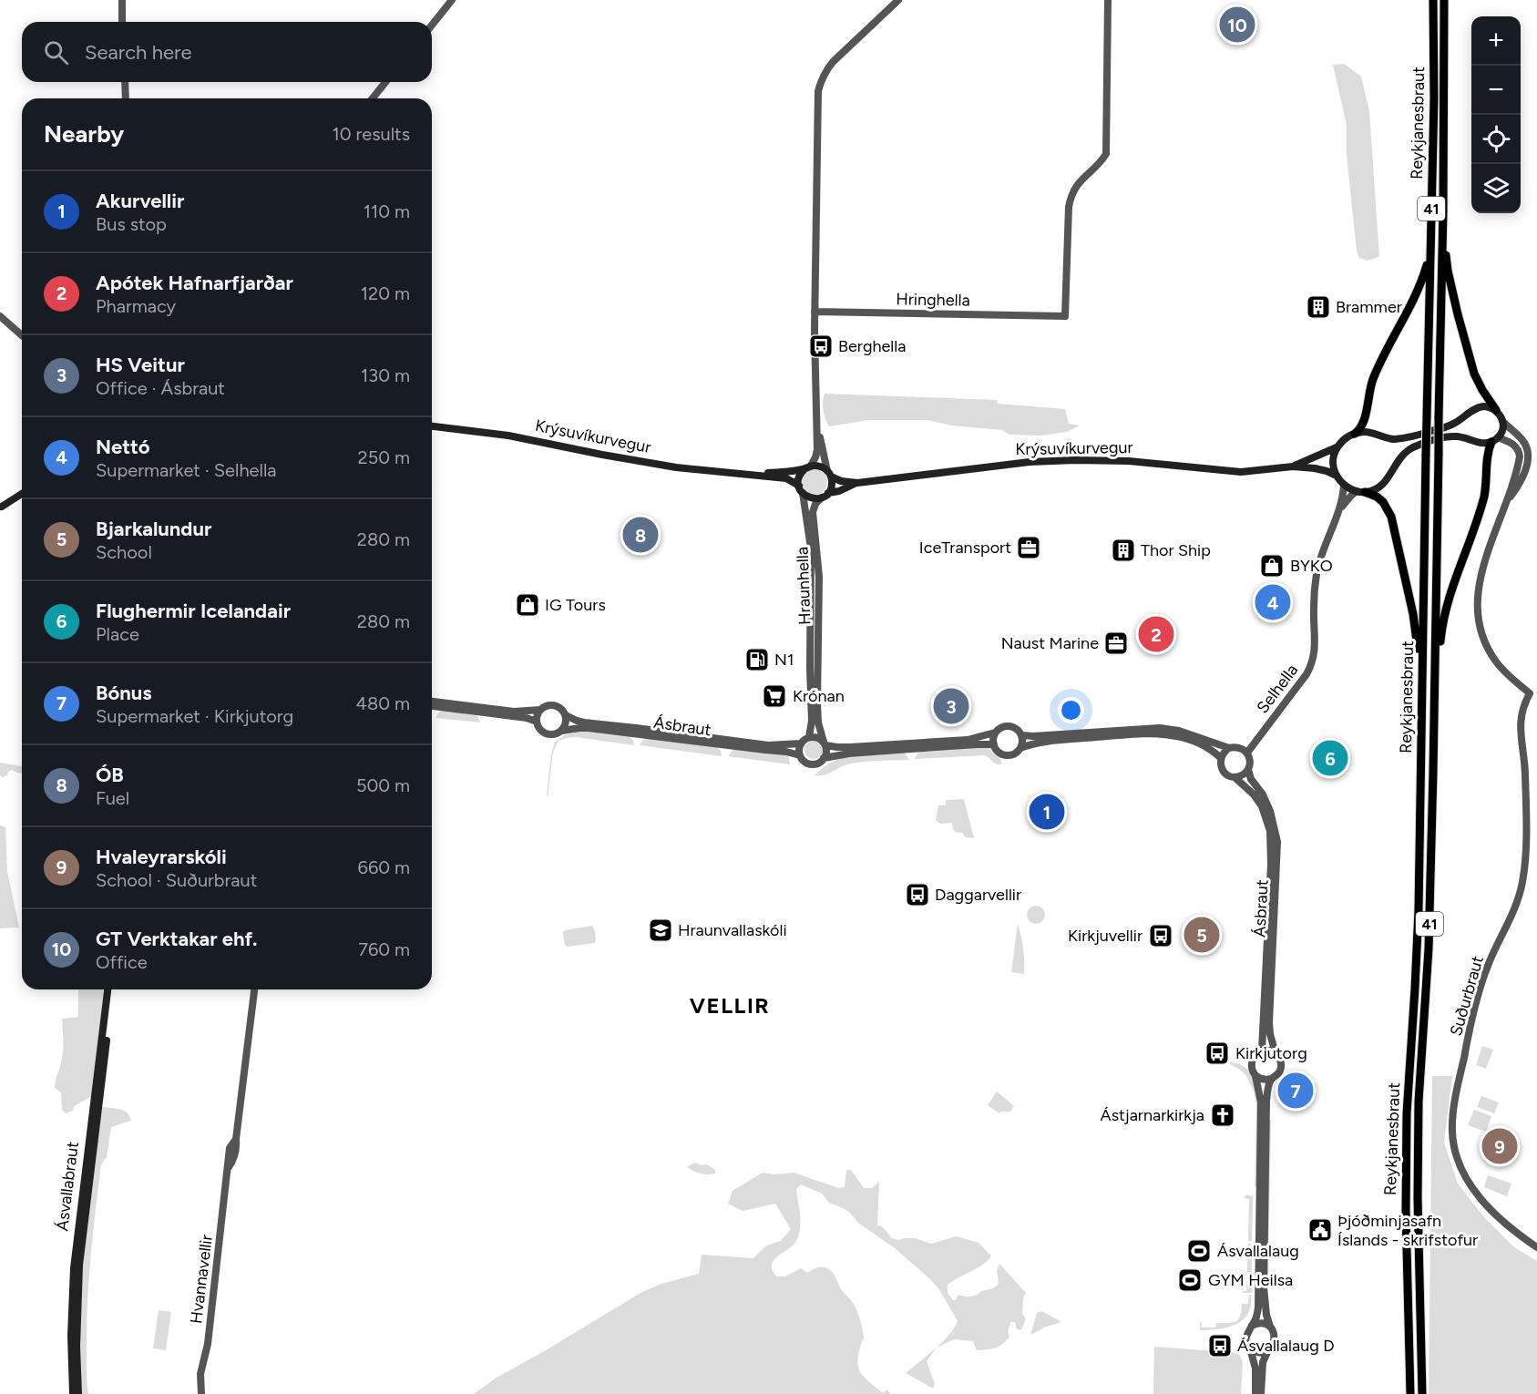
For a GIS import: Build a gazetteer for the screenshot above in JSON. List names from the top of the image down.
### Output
{
  "streets": {
    "highway": ["Reykjanesbraut", "41"],
    "main road": ["Krýsuvíkurvegur", "Ásvallabraut"],
    "street": [
      "Hringhella",
      "Hraunhella",
      "Selhella",
      "Ásbraut",
      "Suðurbraut",
      "Hvannavellir"
    ]
  },
  "crossings": [
    ["Krýsuvíkurvegur", "Hraunhella"],
    ["Hraunhella", "Ásbraut"],
    ["Selhella", "Ásbraut"]
  ],
  "districts": ["VELLIR"],
  "places": {
    "building": ["Brammer", "Thor Ship"],
    "bus stop": [
      "Berghella",
      "Daggarvellir",
      "Kirkjuvellir",
      "Kirkjutorg",
      "Ásvallalaug D"
    ],
    "office": ["IceTransport", "Naust Marine"],
    "shop": ["BYKO", "IG Tours"],
    "fuel station": ["N1"],
    "supermarket": ["Krónan"],
    "school or university": ["Hraunvallaskóli"],
    "church": ["Ástjarnarkirkja"],
    "public building": ["Þjóðminjasafn Íslands - skrifstofur"],
    "sports": ["Ásvallalaug", "GYM Heilsa"]
  },
  "page": {
    "pins": [
      "10",
      "8",
      "4",
      "2",
      "3",
      "6",
      "1",
      "5",
      "7",
      "9"
    ],
    "map_buttons": ["+", "−"],
    "search": "Search here",
    "heading": ["Nearby", "10 results"],
    "list": [
      {
        "mark": "1",
        "name": "Akurvellir",
        "note": "Bus stop",
        "value": "110 m"
      },
      {
        "mark": "2",
        "name": "Apótek Hafnarfjarðar",
        "note": "Pharmacy",
        "value": "120 m"
      },
      {
        "mark": "3",
        "name": "HS Veitur",
        "note": "Office · Ásbraut",
        "value": "130 m"
      },
      {
        "mark": "4",
        "name": "Nettó",
        "note": "Supermarket · Selhella",
        "value": "250 m"
      },
      {
        "mark": "5",
        "name": "Bjarkalundur",
        "note": "School",
        "value": "280 m"
      },
      {
        "mark": "6",
        "name": "Flughermir Icelandair",
        "note": "Place",
        "value": "280 m"
      },
      {
        "mark": "7",
        "name": "Bónus",
        "note": "Supermarket · Kirkjutorg",
        "value": "480 m"
      },
      {
        "mark": "8",
        "name": "ÓB",
        "note": "Fuel",
        "value": "500 m"
      },
      {
        "mark": "9",
        "name": "Hvaleyrarskóli",
        "note": "School · Suðurbraut",
        "value": "660 m"
      },
      {
        "mark": "10",
        "name": "GT Verktakar ehf.",
        "note": "Office",
        "value": "760 m"
      }
    ]
  }
}
